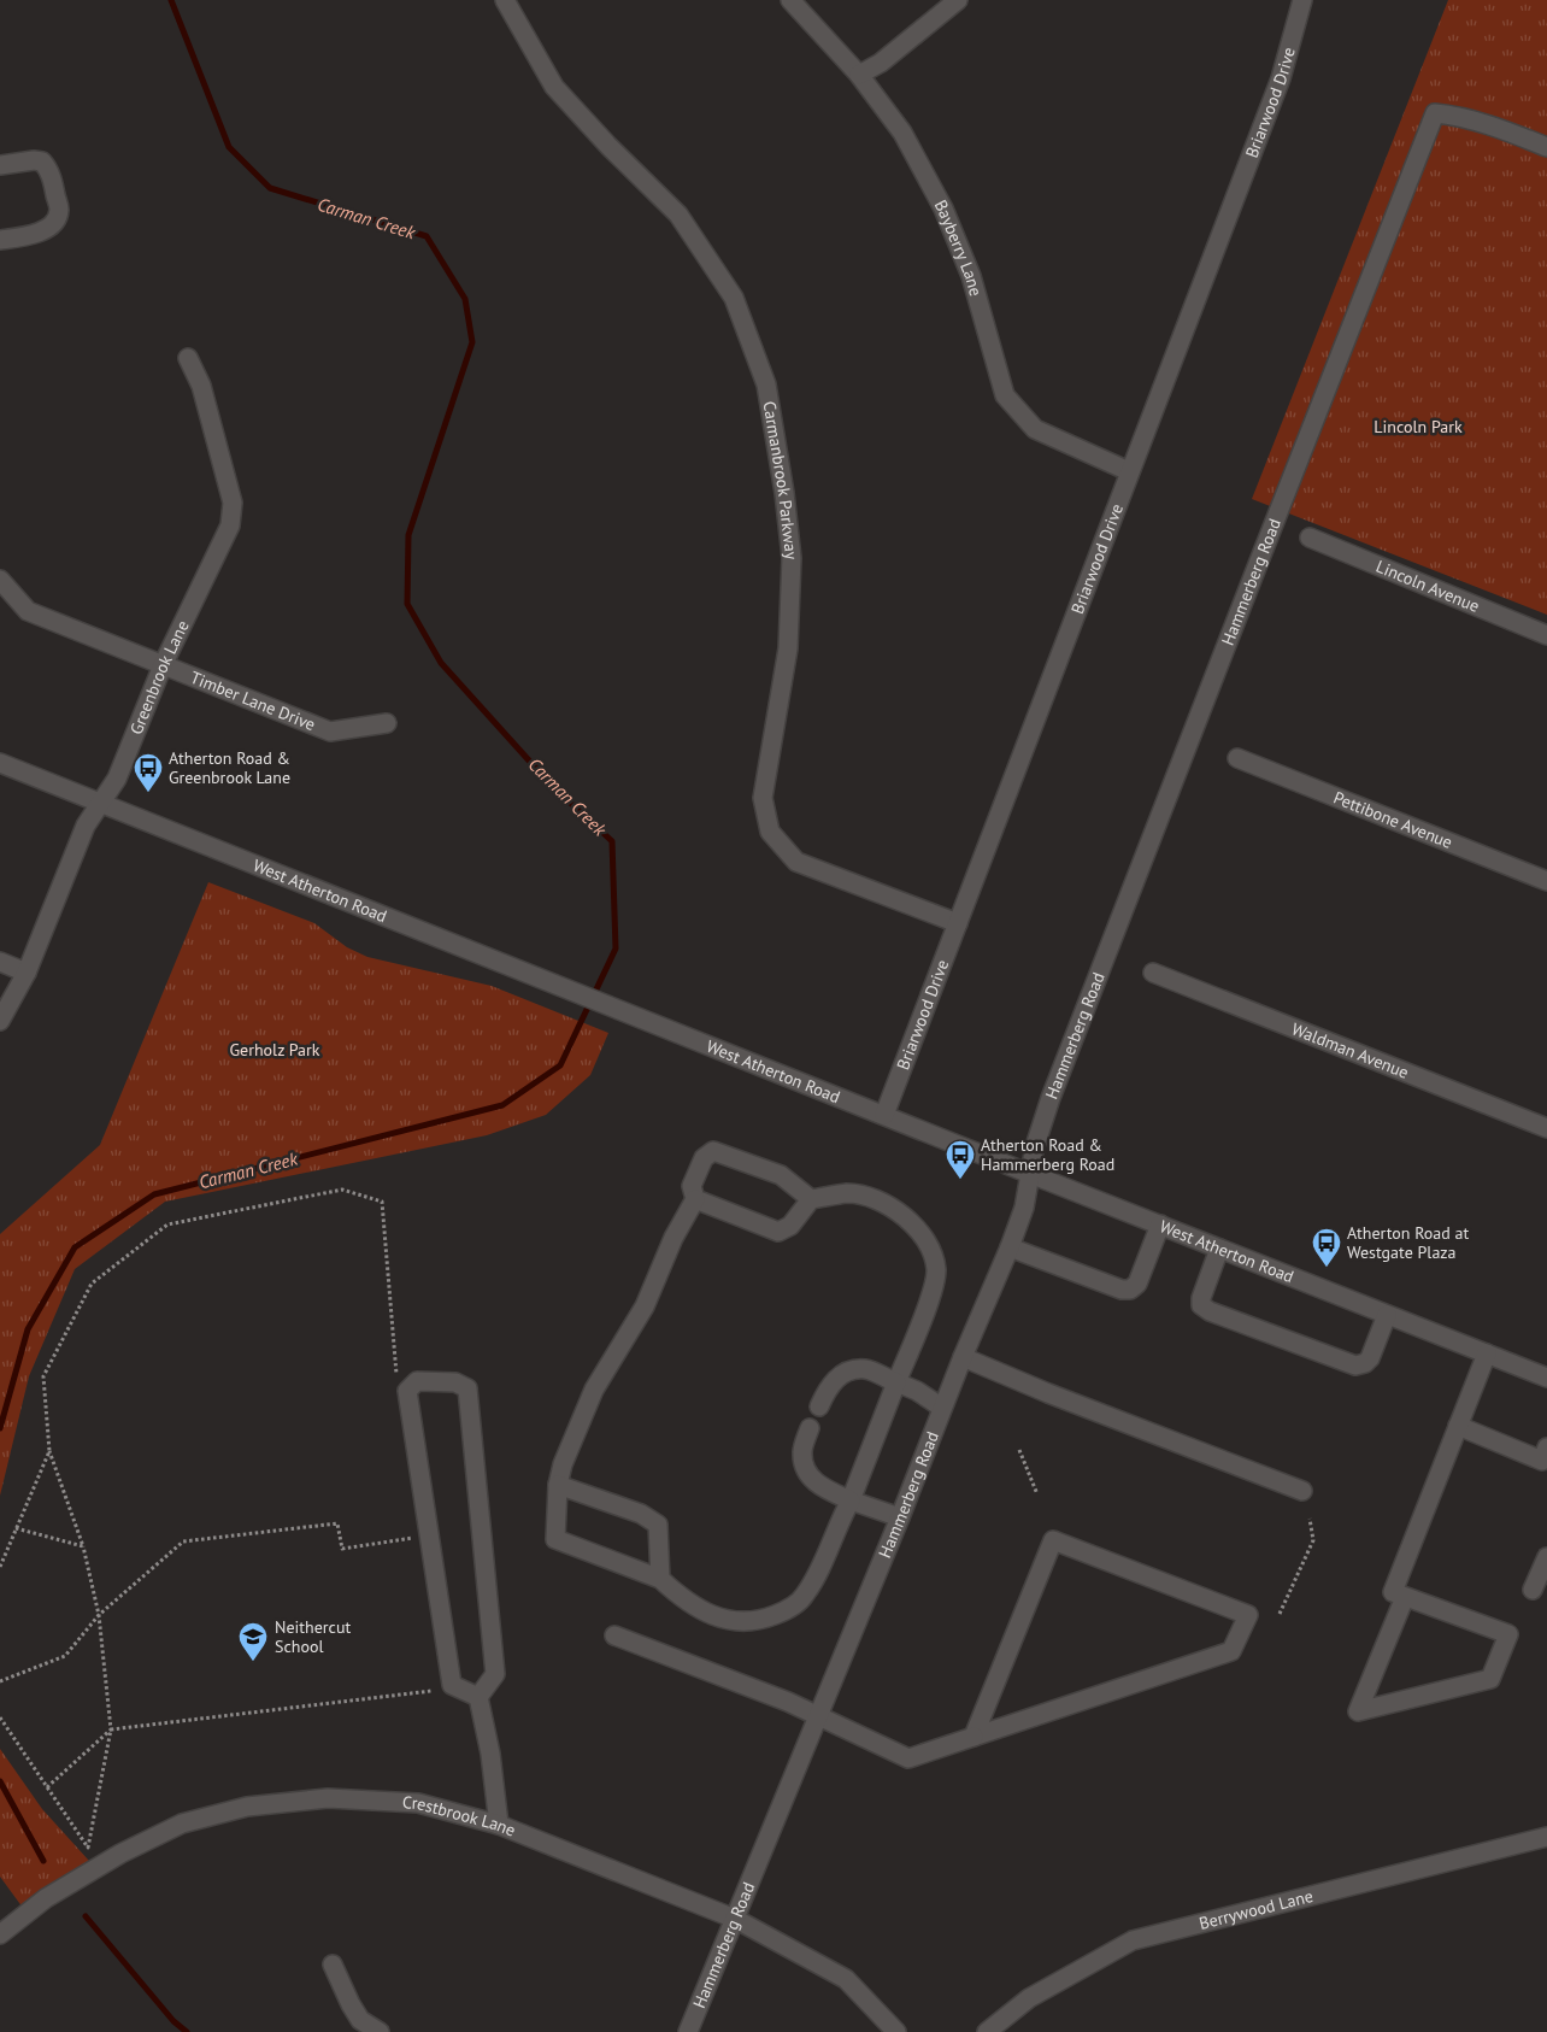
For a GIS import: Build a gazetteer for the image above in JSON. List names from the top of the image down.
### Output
{
  "streets": {
    "street": [
      "Briarwood Drive",
      "Bayberry Lane",
      "Carmanbrook Parkway",
      "Hammerberg Road",
      "Lincoln Avenue",
      "Greenbrook Lane",
      "Timber Lane Drive",
      "Pettibone Avenue",
      "West Atherton Road",
      "Waldman Avenue",
      "Crestbrook Lane",
      "Berrywood Lane"
    ]
  },
  "crossings": [
    ["Briarwood Drive", "Bayberry Lane"],
    ["Briarwood Drive", "Carmanbrook Parkway"],
    ["Briarwood Drive", "West Atherton Road"],
    ["Hammerberg Road", "West Atherton Road"],
    ["Hammerberg Road", "Crestbrook Lane"],
    ["Greenbrook Lane", "Timber Lane Drive"],
    ["Greenbrook Lane", "West Atherton Road"]
  ],
  "water": ["Carman Creek"],
  "parks": ["Lincoln Park", "Gerholz Park"],
  "places": {
    "bus stop": ["Atherton Road & Greenbrook Lane", "Atherton Road & Hammerberg Road", "Atherton Road at Westgate Plaza"],
    "school or university": ["Neithercut School"]
  }
}
